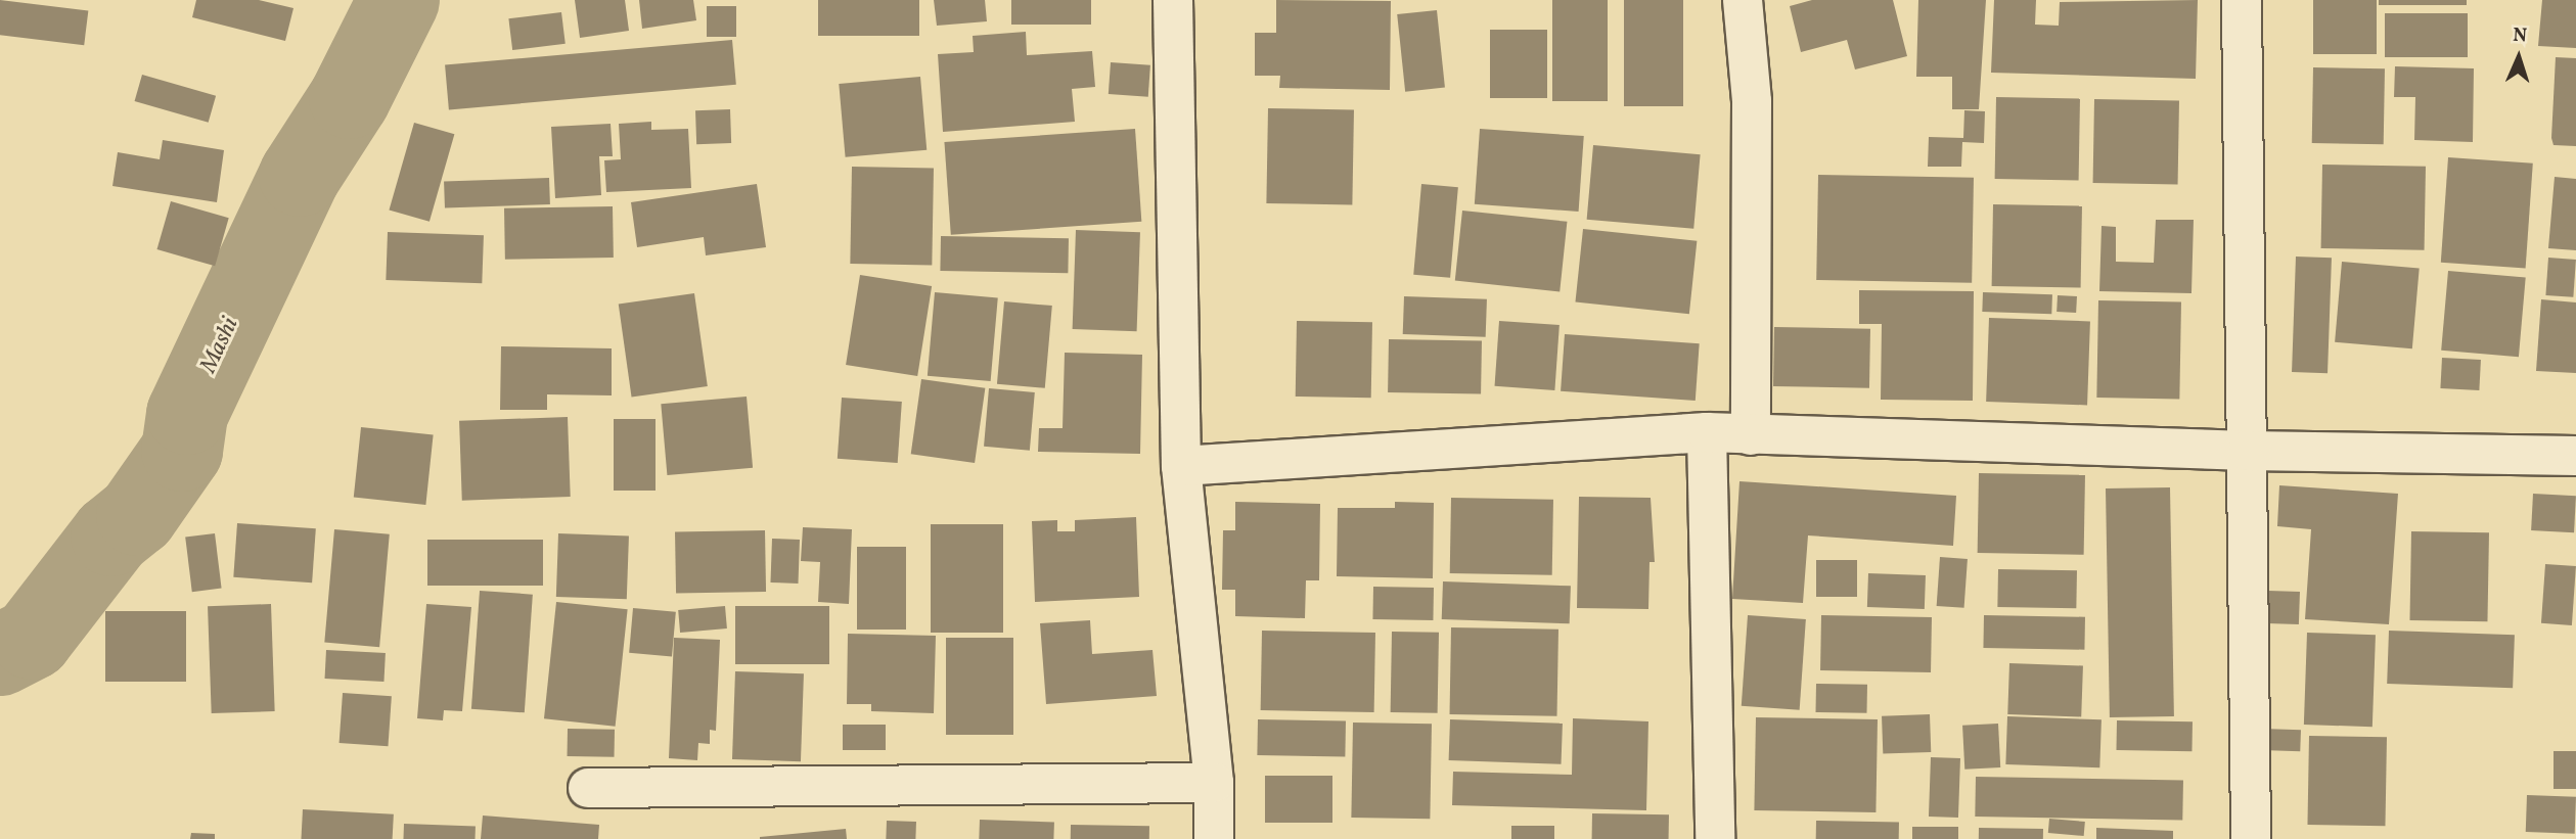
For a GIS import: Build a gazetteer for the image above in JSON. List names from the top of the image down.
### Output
{
  "water": ["Mashi"],
  "north": "top"
}
